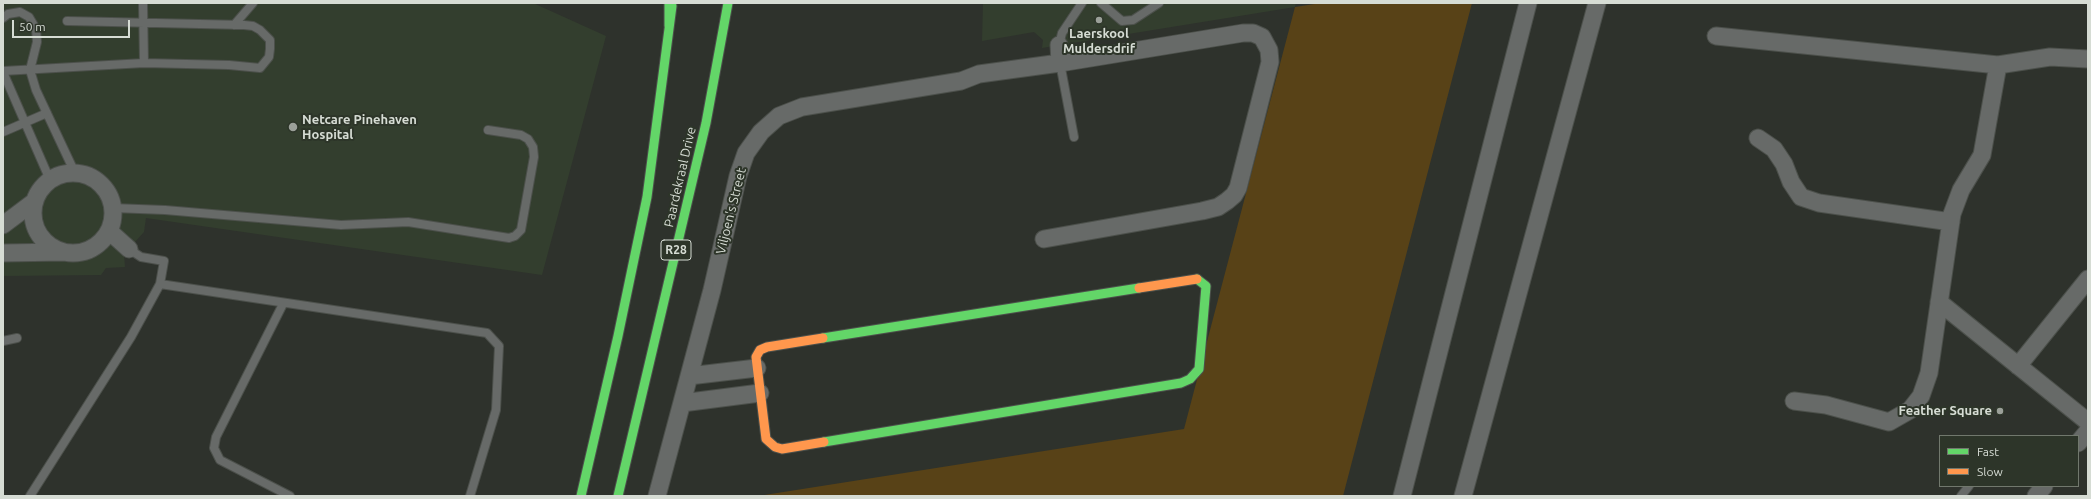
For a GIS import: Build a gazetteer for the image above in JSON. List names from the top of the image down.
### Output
{
  "streets": {
    "main road": ["Paardekraal Drive", "R28"],
    "street": ["Viljoen's Street"]
  },
  "places": ["Laerskool Muldersdrif", "Netcare Pinehaven Hospital", "Feather Square"],
  "legend": ["Fast", "Slow"],
  "scale_bar": "50 m"
}
